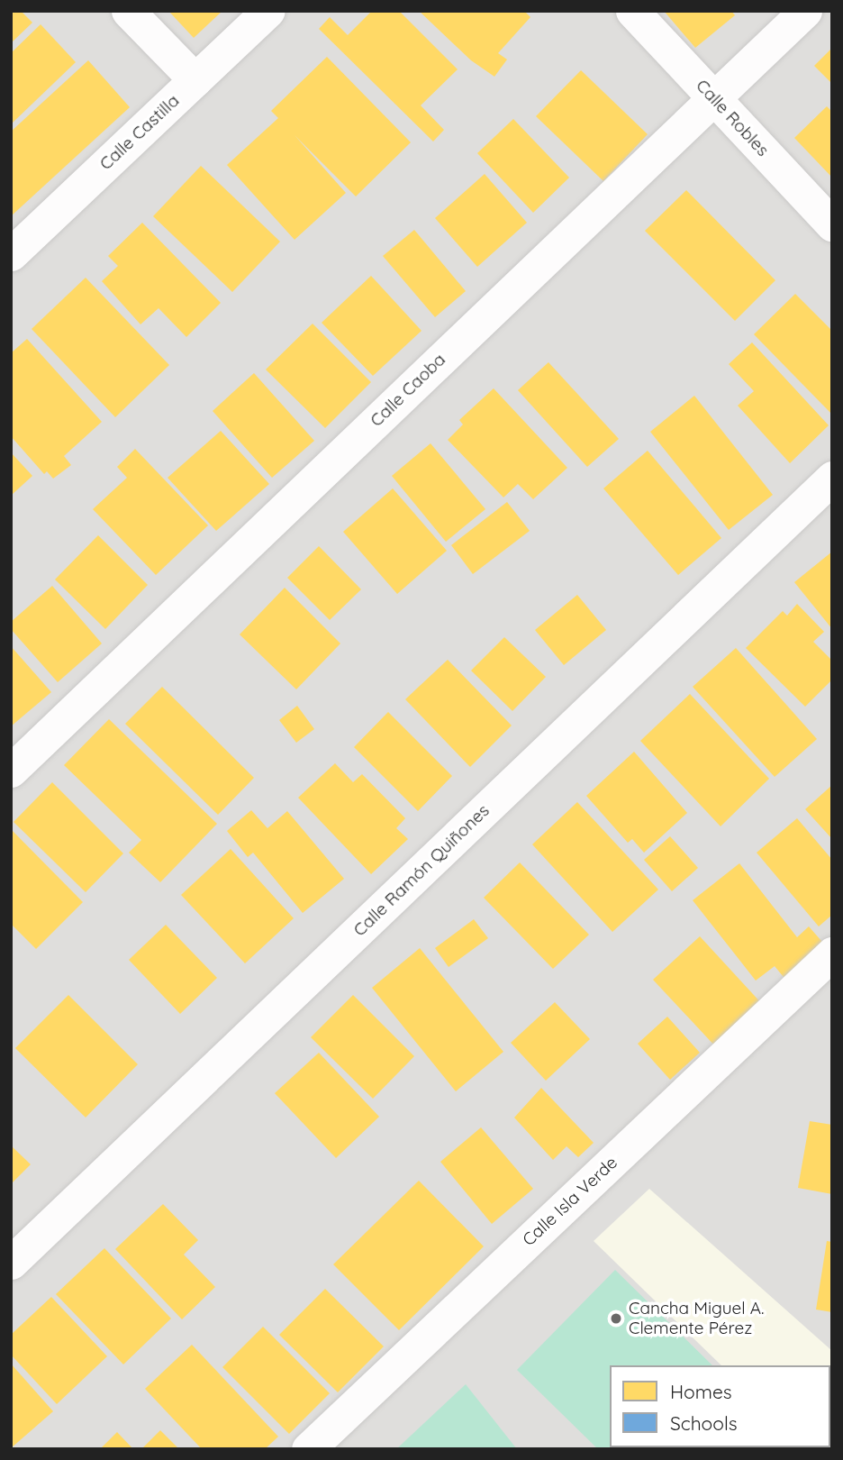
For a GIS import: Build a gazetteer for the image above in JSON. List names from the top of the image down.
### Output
{
  "streets": {
    "street": [
      "Calle Robles",
      "Calle Castilla",
      "Calle Caoba",
      "Calle Ramón Quiñones",
      "Calle Isla Verde"
    ]
  },
  "crossings": [
    ["Calle Robles", "Calle Caoba"]
  ],
  "places": ["Cancha Miguel A. Clemente Pérez"],
  "legend": ["Homes", "Schools"]
}
